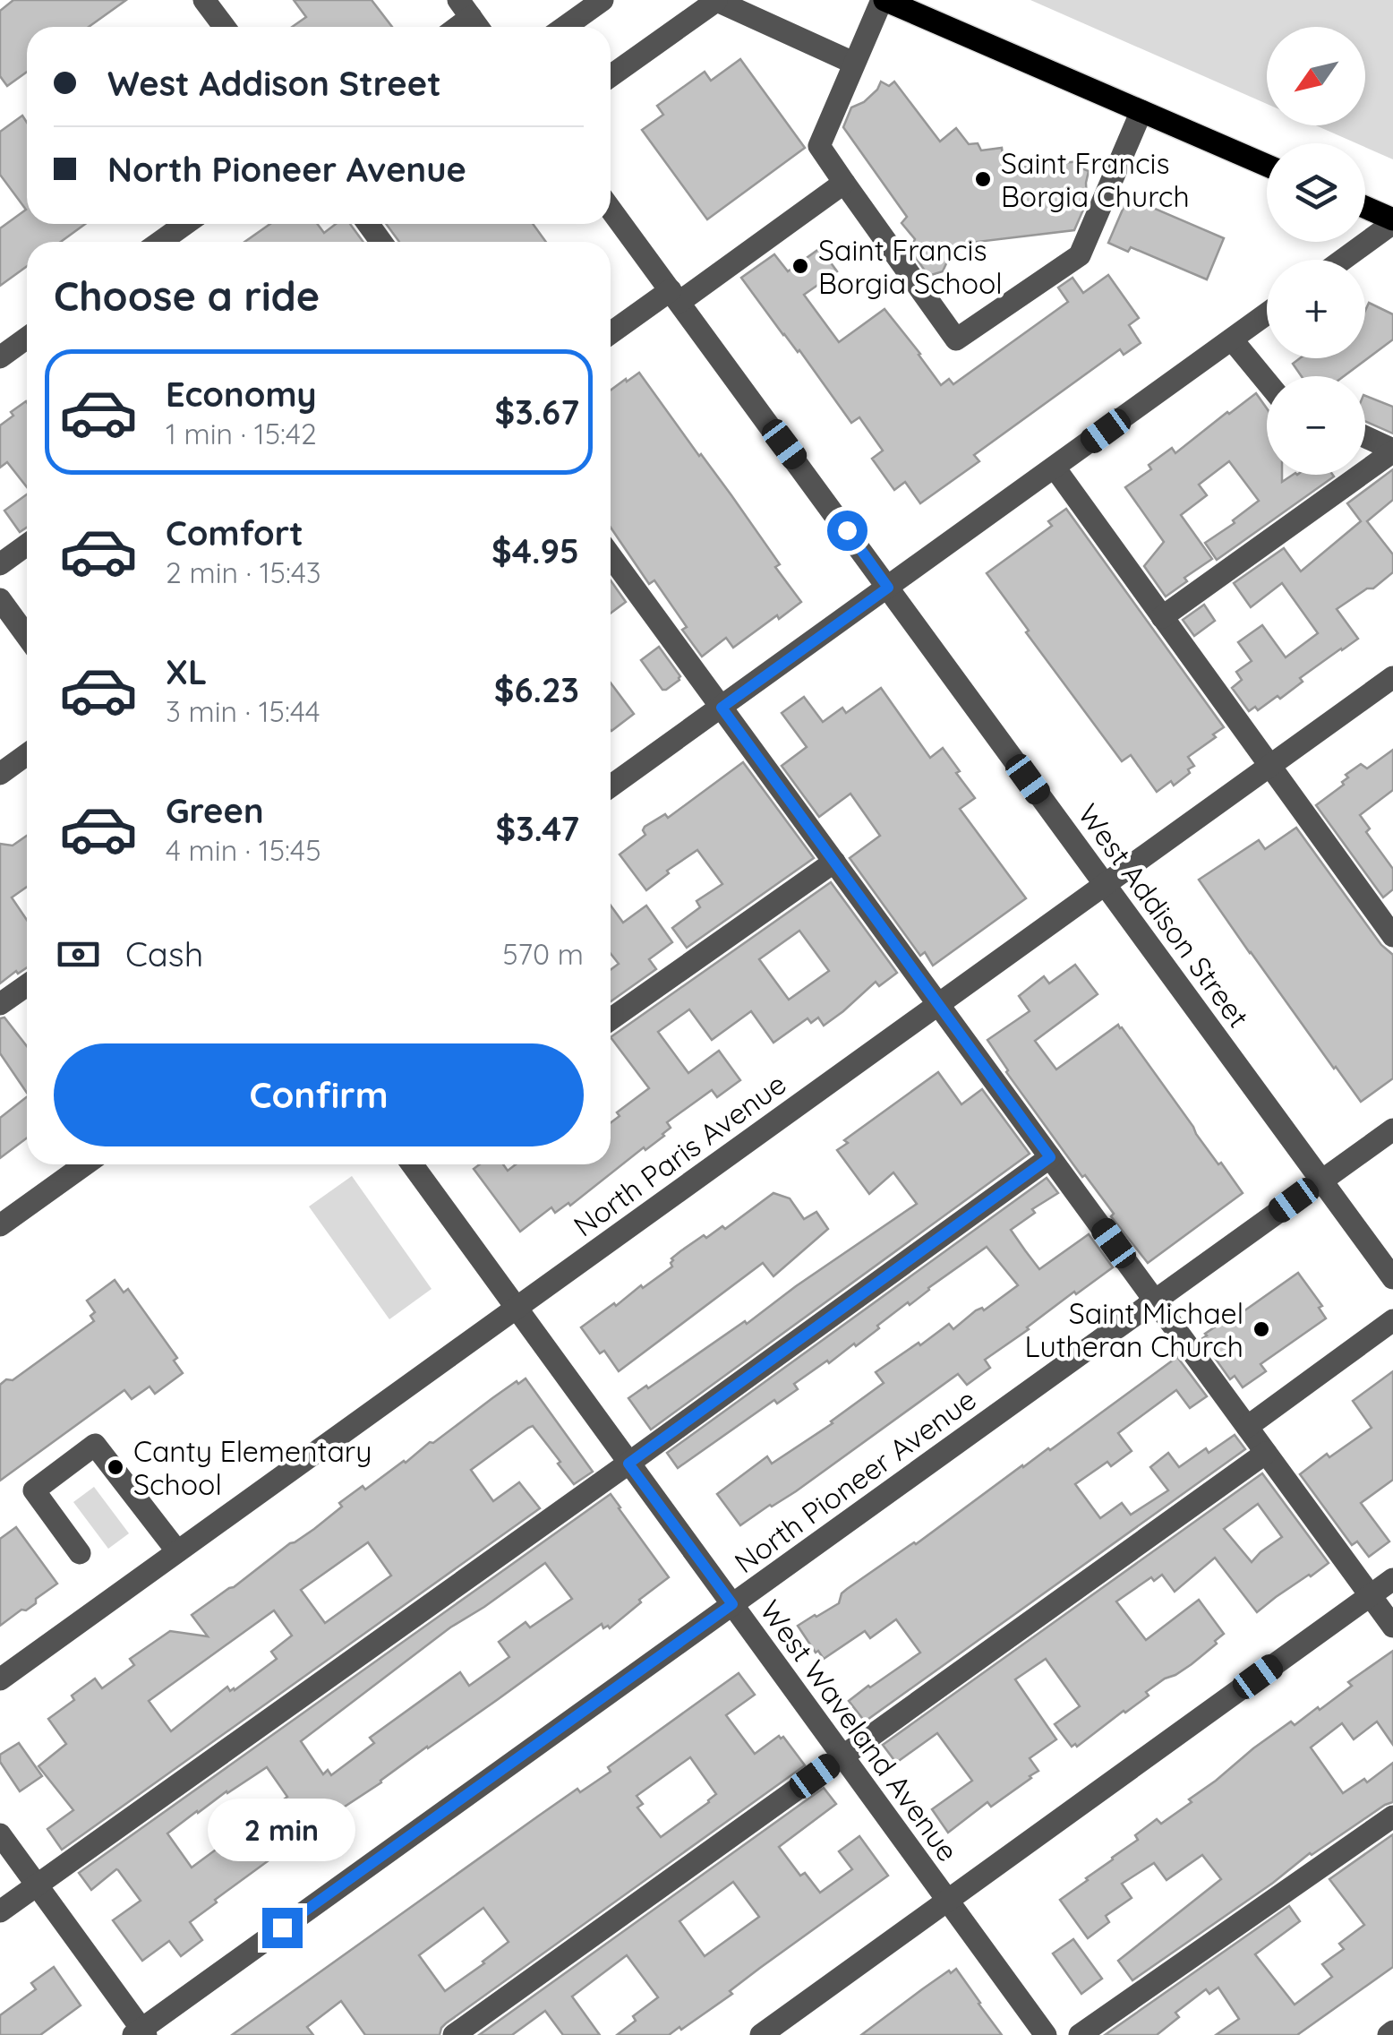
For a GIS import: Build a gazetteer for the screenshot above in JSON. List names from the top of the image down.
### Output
{
  "streets": {
    "street": [
      "West Addison Street",
      "North Paris Avenue",
      "North Pioneer Avenue",
      "West Waveland Avenue"
    ]
  },
  "crossings": [
    ["West Addison Street", "North Paris Avenue"],
    ["West Addison Street", "North Pioneer Avenue"],
    ["North Paris Avenue", "West Waveland Avenue"],
    ["North Pioneer Avenue", "West Waveland Avenue"]
  ],
  "places": [
    "Saint Francis Borgia Church",
    "Saint Francis Borgia School",
    "Saint Michael Lutheran Church",
    "Canty Elementary School"
  ],
  "north": "bottom left",
  "page": {
    "map_buttons": ["+", "−"],
    "banner": ["West Addison Street", "North Pioneer Avenue"],
    "heading": "Choose a ride",
    "list": [
      {
        "name": "Economy",
        "note": "1 min · 15:42",
        "value": "$3.67"
      },
      {
        "name": "Comfort",
        "note": "2 min · 15:43",
        "value": "$4.95"
      },
      {
        "name": "XL",
        "note": "3 min · 15:44",
        "value": "$6.23"
      },
      {
        "name": "Green",
        "note": "4 min · 15:45",
        "value": "$3.47"
      }
    ],
    "pay": ["Cash", "570 m"],
    "buttons": "Confirm",
    "bubble": "2 min"
  }
}
